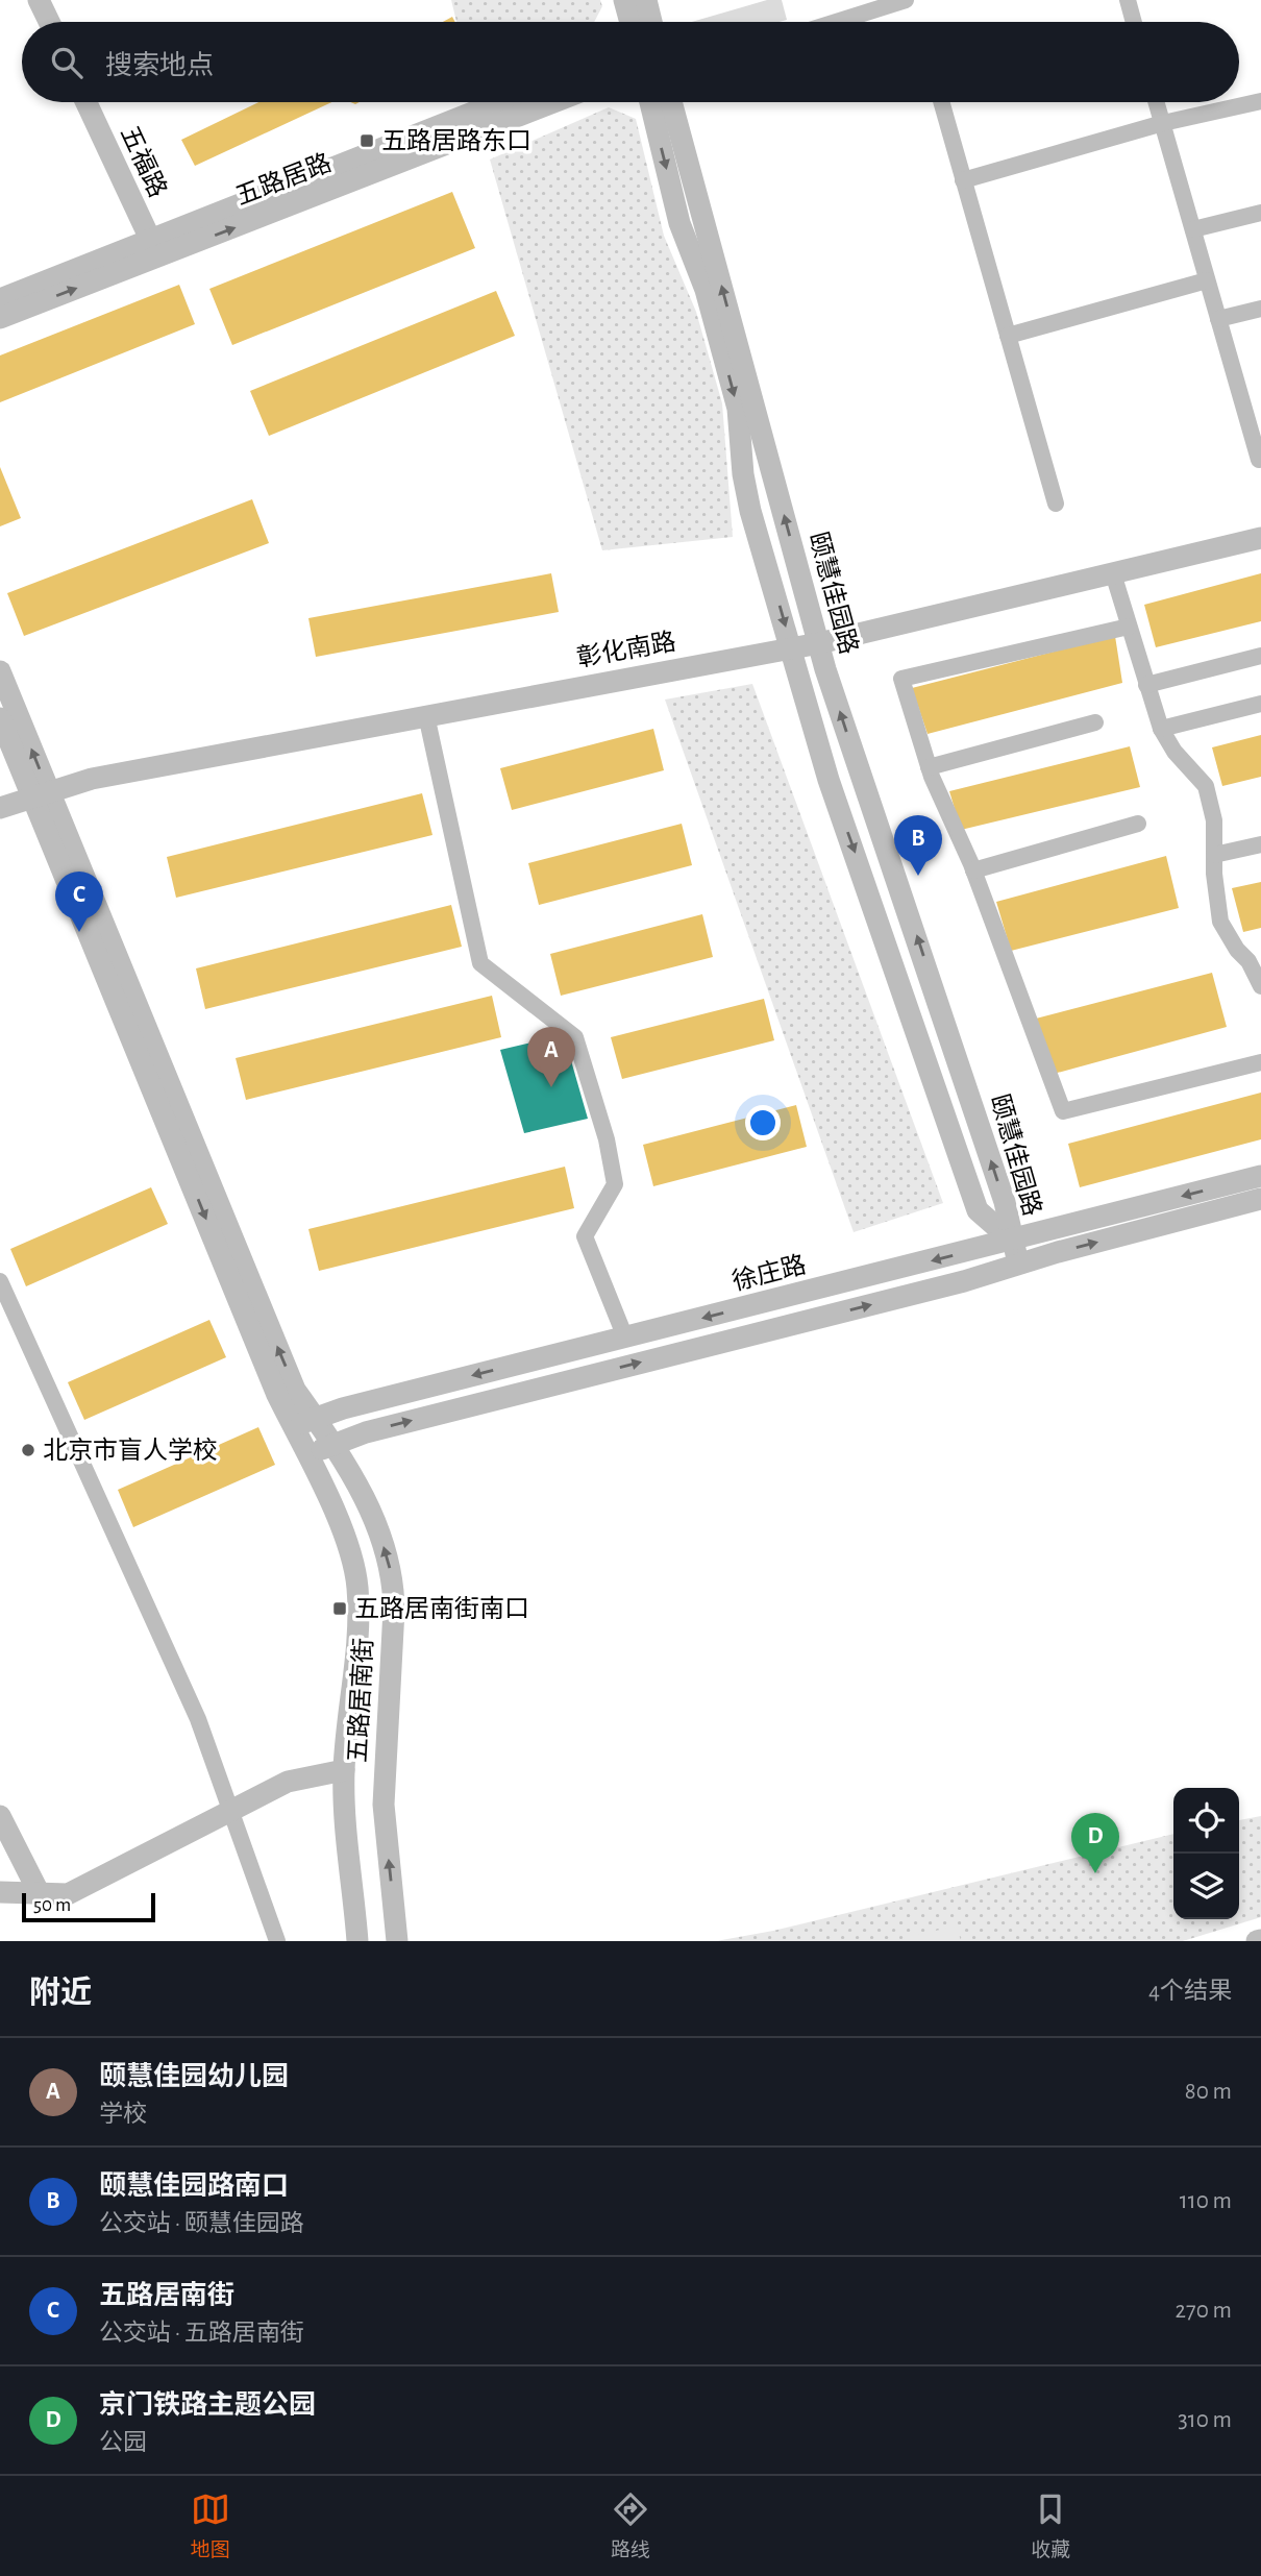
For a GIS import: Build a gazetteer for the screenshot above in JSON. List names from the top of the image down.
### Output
{
  "streets": {
    "street": [
      "五福路",
      "五路居路",
      "颐慧佳园路",
      "彰化南路",
      "徐庄路",
      "五路居南街"
    ]
  },
  "crossings": [
    ["五福路", "五路居路"],
    ["颐慧佳园路", "彰化南路"],
    ["颐慧佳园路", "徐庄路"],
    ["彰化南路", "五路居南街"],
    ["徐庄路", "五路居南街"]
  ],
  "places": {
    "transit": ["五路居路东口", "五路居南街南口"],
    "other": ["北京市盲人学校"]
  },
  "scale_bar": "50 m",
  "page": {
    "search": "搜索地点",
    "pins": [
      "B",
      "C",
      "A",
      "D"
    ],
    "scale": "50 m",
    "heading": ["附近", "4个结果"],
    "list": [
      {
        "mark": "A",
        "name": "颐慧佳园幼儿园",
        "note": "学校",
        "value": "80 m"
      },
      {
        "mark": "B",
        "name": "颐慧佳园路南口",
        "note": "公交站 · 颐慧佳园路",
        "value": "110 m"
      },
      {
        "mark": "C",
        "name": "五路居南街",
        "note": "公交站 · 五路居南街",
        "value": "270 m"
      },
      {
        "mark": "D",
        "name": "京门铁路主题公园",
        "note": "公园",
        "value": "310 m"
      }
    ],
    "nav": ["地图", "路线", "收藏"]
  }
}
